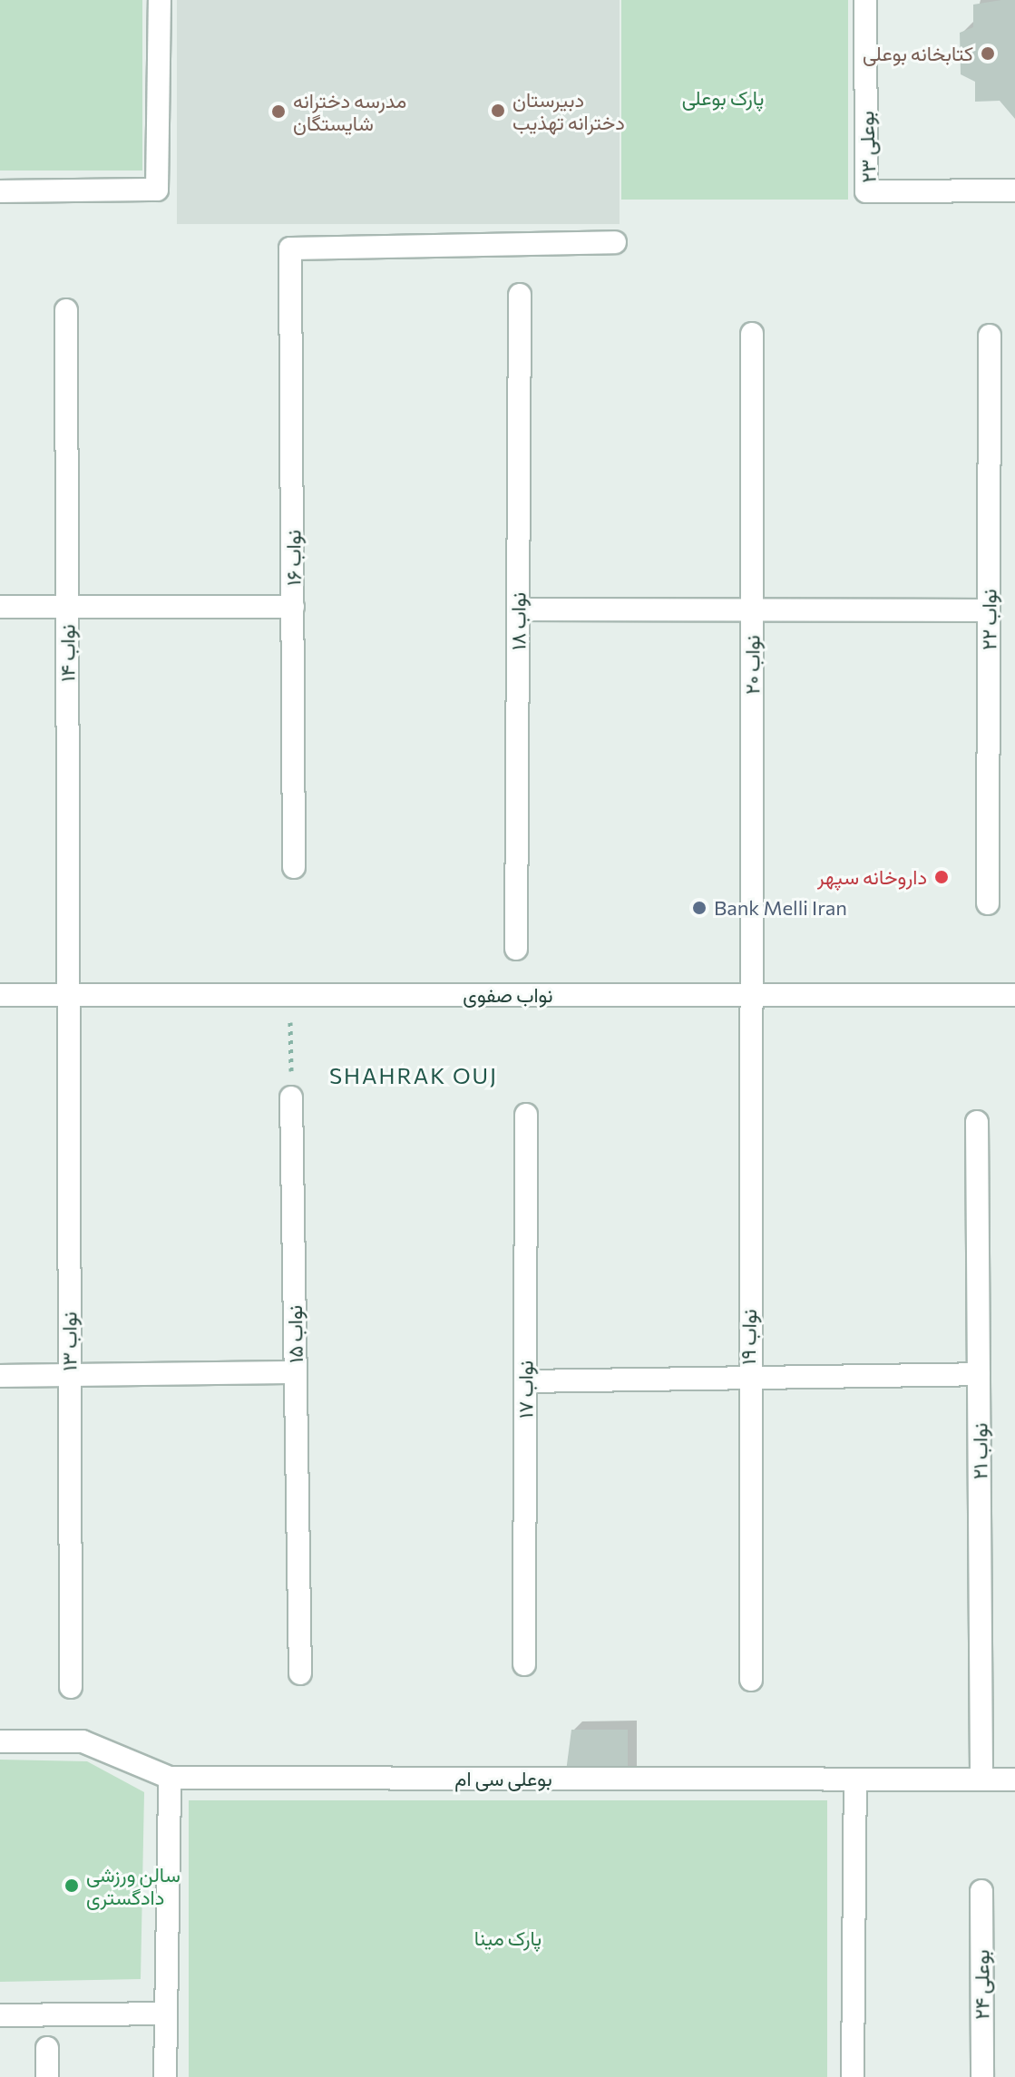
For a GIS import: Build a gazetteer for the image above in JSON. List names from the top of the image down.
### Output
{
  "streets": {
    "street": [
      "بوعلی ۲۳",
      "نواب ۱۶",
      "نواب ۲۲",
      "نواب ۱۸",
      "نواب ۱۴",
      "نواب ۲۰",
      "نواب صفوی",
      "نواب ۱۵",
      "نواب ۱۹",
      "نواب ۱۳",
      "نواب ۱۷",
      "نواب ۲۱",
      "بوعلی سی ام",
      "بوعلی ۲۴"
    ]
  },
  "crossings": [
    ["نواب ۱۴", "نواب صفوی"],
    ["نواب ۱۴", "نواب ۱۳"],
    ["نواب ۲۰", "نواب صفوی"],
    ["نواب ۲۰", "نواب ۱۹"],
    ["نواب صفوی", "نواب ۱۹"],
    ["نواب صفوی", "نواب ۱۳"],
    ["نواب ۲۱", "بوعلی سی ام"]
  ],
  "districts": ["SHAHRAK OUJ"],
  "parks": ["پارک بوعلی", "پارک مینا"],
  "places": [
    "کتابخانه بوعلی",
    "دبیرستان دخترانه تهذیب",
    "مدرسه دخترانه شایستگان",
    "داروخانه سپهر",
    "Bank Melli Iran",
    "سالن ورزشی دادگستری"
  ]
}
